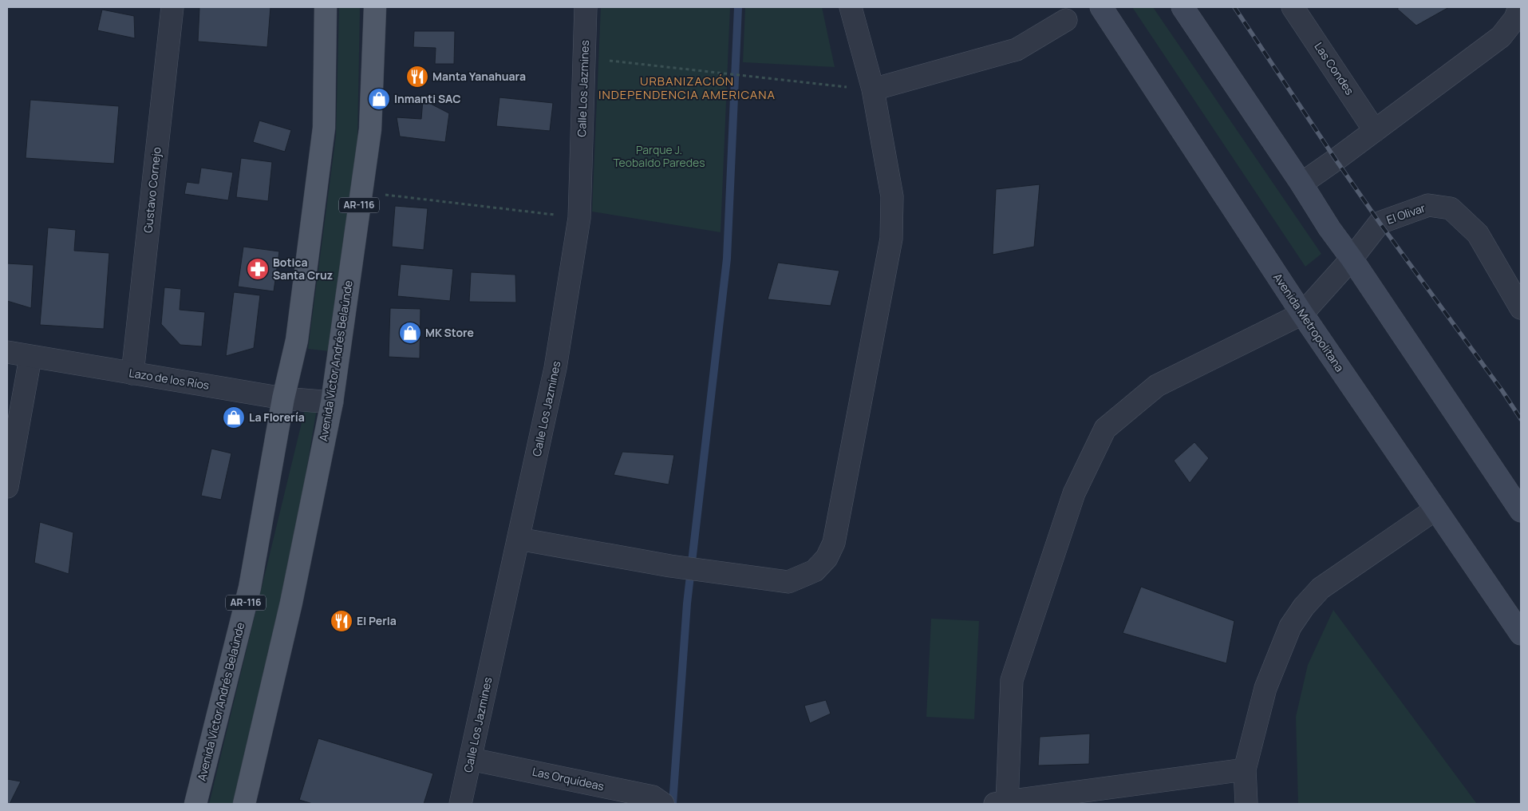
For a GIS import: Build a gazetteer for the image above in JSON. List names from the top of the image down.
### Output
{
  "streets": {
    "main road": ["AR-116", "Avenida Metropolitana", "Avenida Víctor Andrés Belaúnde"],
    "street": [
      "Las Condes",
      "Calle Los Jazmines",
      "Gustavo Cornejo",
      "El Olivar",
      "Lazo de los Ríos",
      "Las Orquídeas"
    ]
  },
  "crossings": [
    ["Calle Los Jazmines", "Las Orquídeas"],
    ["Gustavo Cornejo", "Lazo de los Ríos"],
    ["El Olivar", "Avenida Metropolitana"],
    ["Avenida Víctor Andrés Belaúnde", "Lazo de los Ríos"]
  ],
  "districts": ["URBANIZACIÓN INDEPENDENCIA AMERICANA"],
  "parks": ["Parque J. Teobaldo Paredes"],
  "places": {
    "restaurant": ["Manta Yanahuara", "El Perla"],
    "shop": ["Inmanti SAC", "MK Store", "La Florería"],
    "pharmacy": ["Botica Santa Cruz"]
  }
}
